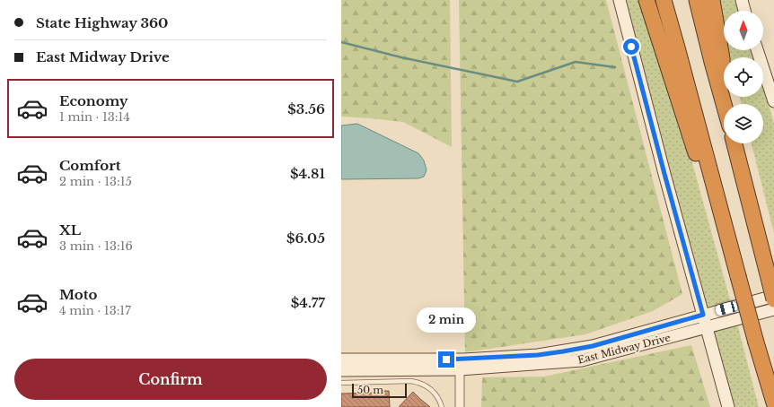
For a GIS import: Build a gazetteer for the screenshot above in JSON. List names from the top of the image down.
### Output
{
  "streets": {
    "main road": ["East Midway Drive"]
  },
  "scale_bar": "50 m",
  "north": "top",
  "page": {
    "banner": ["State Highway 360", "East Midway Drive"],
    "list": [
      {
        "name": "Economy",
        "note": "1 min · 13:14",
        "value": "$3.56"
      },
      {
        "name": "Comfort",
        "note": "2 min · 13:15",
        "value": "$4.81"
      },
      {
        "name": "XL",
        "note": "3 min · 13:16",
        "value": "$6.05"
      },
      {
        "name": "Moto",
        "note": "4 min · 13:17",
        "value": "$4.77"
      }
    ],
    "bubble": "2 min",
    "buttons": "Confirm",
    "scale": "50 m"
  }
}
